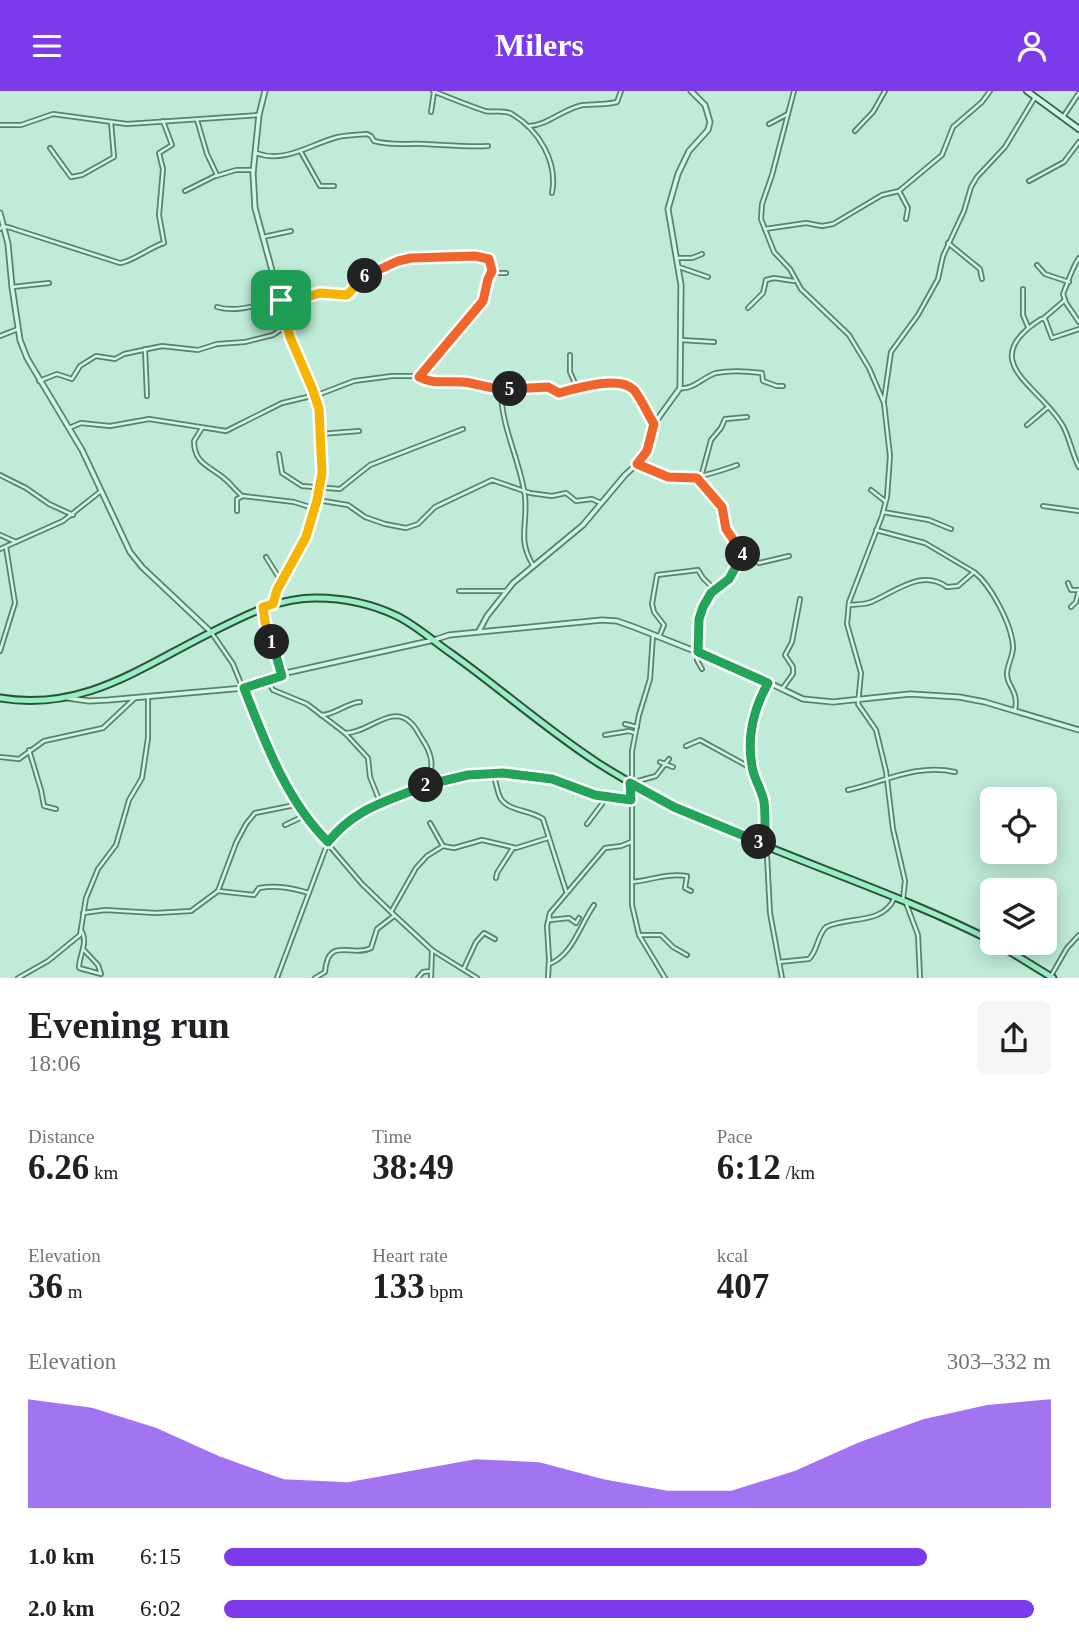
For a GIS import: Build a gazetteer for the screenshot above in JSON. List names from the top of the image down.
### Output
{
  "page": {
    "header": "Milers",
    "pins": [
      "6",
      "5",
      "4",
      "1",
      "2",
      "3"
    ],
    "heading": ["Evening run", "18:06"],
    "stats": [
      ["Distance", "6.26 km"],
      ["Time", "38:49"],
      ["Pace", "6:12 /km"],
      ["Elevation", "36 m"],
      ["Heart rate", "133 bpm"],
      ["kcal", "407"]
    ],
    "chart": ["Elevation", "303–332 m"],
    "list": [
      {
        "name": "1.0 km",
        "note": "6:15"
      },
      {
        "name": "2.0 km",
        "note": "6:02"
      }
    ]
  }
}
